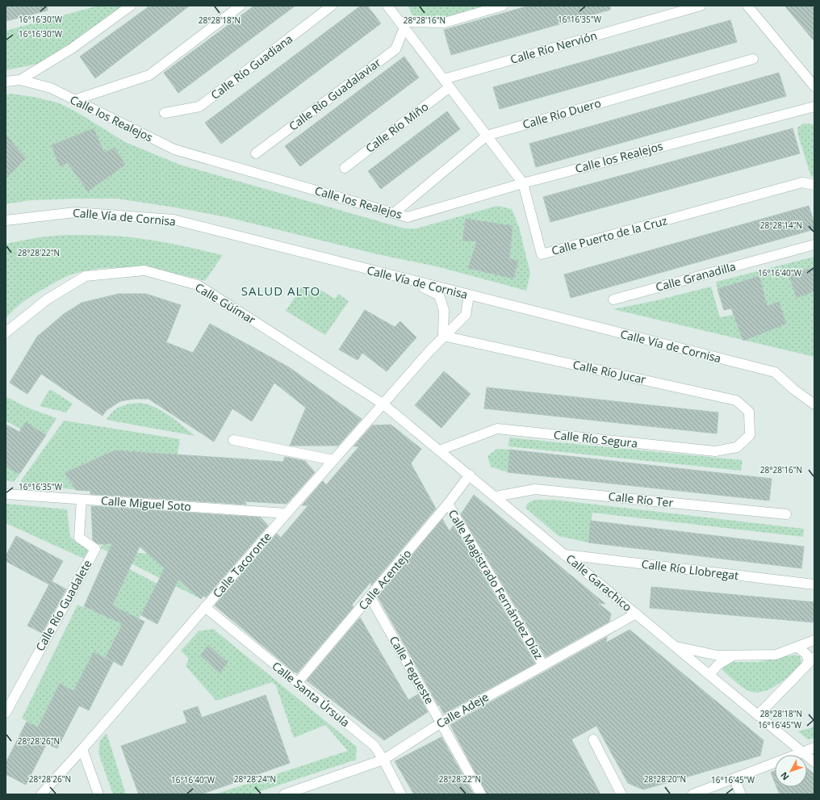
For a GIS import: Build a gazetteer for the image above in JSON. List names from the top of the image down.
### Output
{
  "streets": {
    "street": [
      "Calle Río Nervión",
      "Calle Río Guadiana",
      "Calle Río Guadalaviar",
      "Calle Río Duero",
      "Calle los Realejos",
      "Calle Río Miño",
      "Calle Vía de Cornisa",
      "Calle Puerto de la Cruz",
      "Calle Granadilla",
      "Calle Güímar",
      "Calle Río Jucar",
      "Calle Río Segura",
      "Calle Río Ter",
      "Calle Miguel Soto",
      "Calle Tacoronte",
      "Calle Río Llobregat",
      "Calle Acentejo",
      "Calle Garachico",
      "Calle Magistrado Fernández Díaz",
      "Calle Río Guadalete",
      "Calle Tegueste",
      "Calle Santa Úrsula",
      "Calle Adeje"
    ]
  },
  "crossings": [
    ["Calle Río Nervión", "Calle Puerto de la Cruz"],
    ["Calle Río Guadalaviar", "Calle Puerto de la Cruz"],
    ["Calle Río Duero", "Calle los Realejos"],
    ["Calle Río Duero", "Calle Puerto de la Cruz"],
    ["Calle los Realejos", "Calle Puerto de la Cruz"],
    ["Calle Río Miño", "Calle Puerto de la Cruz"],
    ["Calle Vía de Cornisa", "Calle Tacoronte"],
    ["Calle Güímar", "Calle Tacoronte"],
    ["Calle Güímar", "Calle Garachico"],
    ["Calle Río Jucar", "Calle Río Segura"],
    ["Calle Río Jucar", "Calle Tacoronte"],
    ["Calle Río Segura", "Calle Garachico"],
    ["Calle Río Ter", "Calle Garachico"],
    ["Calle Miguel Soto", "Calle Tacoronte"],
    ["Calle Miguel Soto", "Calle Río Guadalete"],
    ["Calle Tacoronte", "Calle Garachico"],
    ["Calle Tacoronte", "Calle Santa Úrsula"],
    ["Calle Río Llobregat", "Calle Garachico"],
    ["Calle Acentejo", "Calle Garachico"],
    ["Calle Acentejo", "Calle Magistrado Fernández Díaz"],
    ["Calle Acentejo", "Calle Tegueste"],
    ["Calle Acentejo", "Calle Santa Úrsula"],
    ["Calle Garachico", "Calle Adeje"],
    ["Calle Magistrado Fernández Díaz", "Calle Adeje"],
    ["Calle Tegueste", "Calle Adeje"],
    ["Calle Santa Úrsula", "Calle Adeje"]
  ],
  "districts": ["SALUD ALTO"],
  "north": "bottom left",
  "coordinates": [
    "16°16'30\"W",
    "16°16'35\"W",
    "28°28'18\"N",
    "28°28'16\"N",
    "28°28'14\"N",
    "28°28'22\"N",
    "16°16'40\"W",
    "16°16'45\"W",
    "28°28'26\"N",
    "28°28'24\"N",
    "28°28'20\"N"
  ]
}
